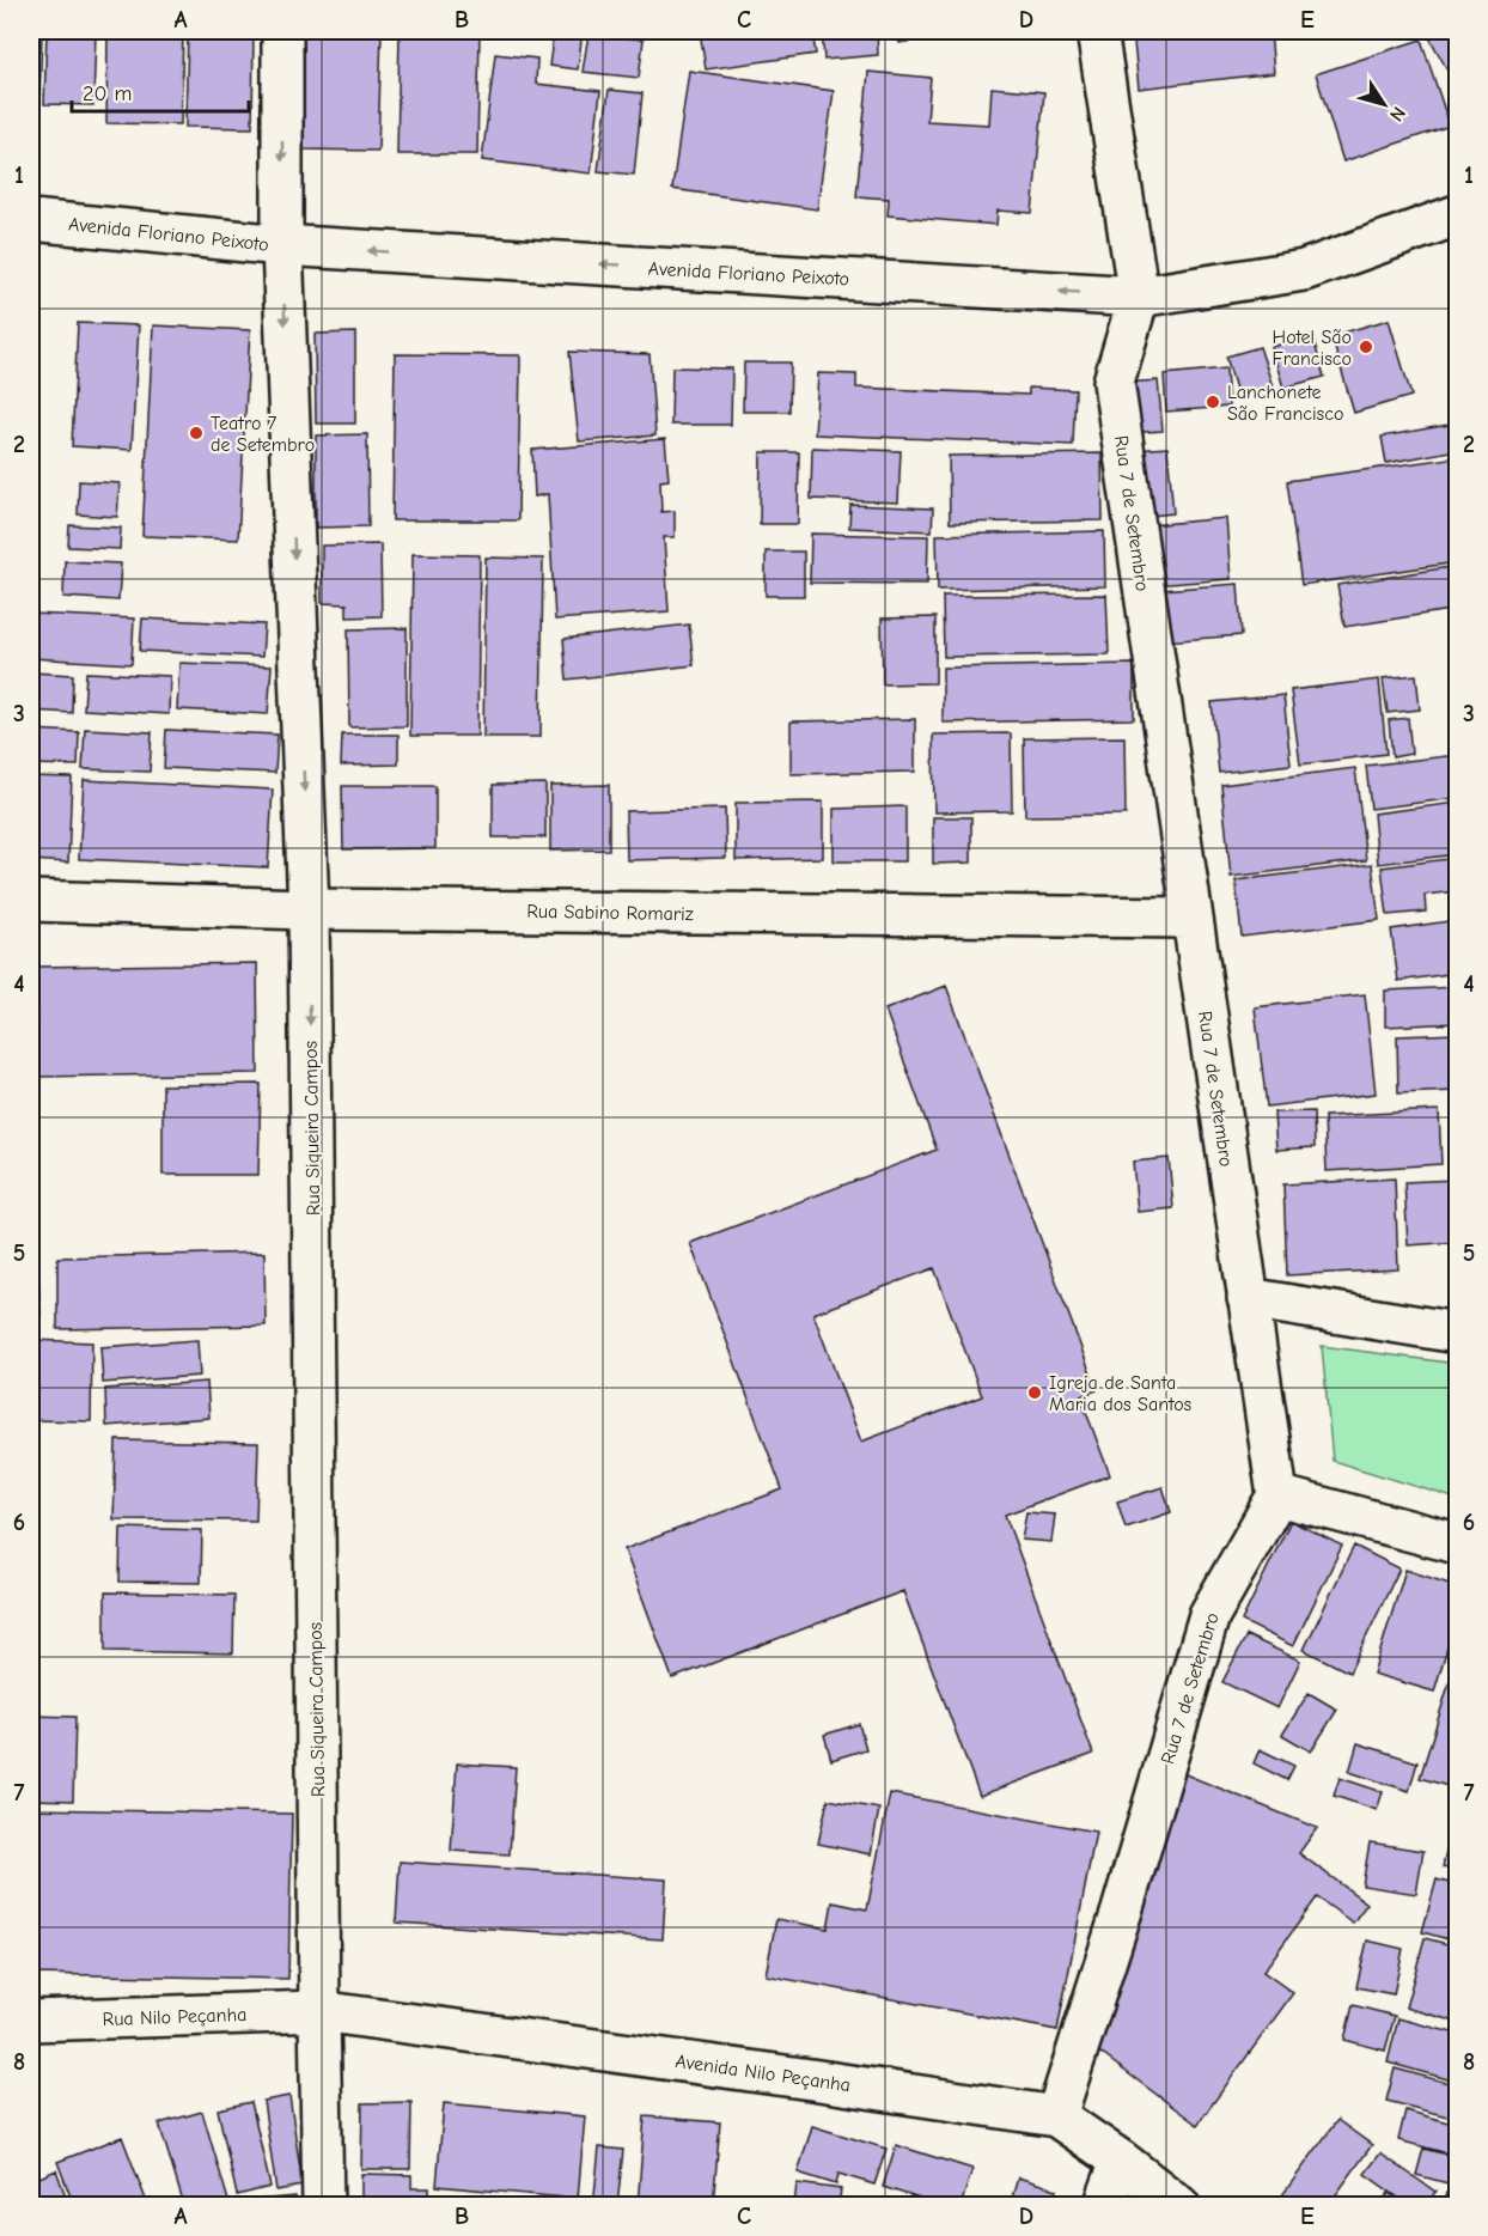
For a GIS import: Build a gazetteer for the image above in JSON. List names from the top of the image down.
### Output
{
  "streets": {
    "street": [
      "Avenida Floriano Peixoto",
      "Rua 7 de Setembro",
      "Rua Sabino Romariz",
      "Rua Siqueira Campos",
      "Rua Nilo Peçanha",
      "Avenida Nilo Peçanha"
    ]
  },
  "crossings": [
    ["Avenida Floriano Peixoto", "Rua 7 de Setembro"],
    ["Avenida Floriano Peixoto", "Rua Siqueira Campos"],
    ["Rua 7 de Setembro", "Rua Sabino Romariz"],
    ["Rua 7 de Setembro", "Avenida Nilo Peçanha"],
    ["Rua Sabino Romariz", "Rua Siqueira Campos"],
    ["Rua Siqueira Campos", "Rua Nilo Peçanha"],
    ["Rua Siqueira Campos", "Avenida Nilo Peçanha"],
    ["Rua Nilo Peçanha", "Avenida Nilo Peçanha"]
  ],
  "one_way": ["Avenida Floriano Peixoto", "Rua Siqueira Campos"],
  "places": [
    "Hotel São Francisco",
    "Lanchonete São Francisco",
    "Teatro 7 de Setembro",
    "Igreja de Santa Maria dos Santos"
  ],
  "scale_bar": "20 m",
  "north": "bottom right",
  "grid": {
    "columns": [
      "A",
      "B",
      "C",
      "D",
      "E"
    ],
    "rows": [
      "1",
      "2",
      "3",
      "4",
      "5",
      "6",
      "7",
      "8"
    ]
  }
}
